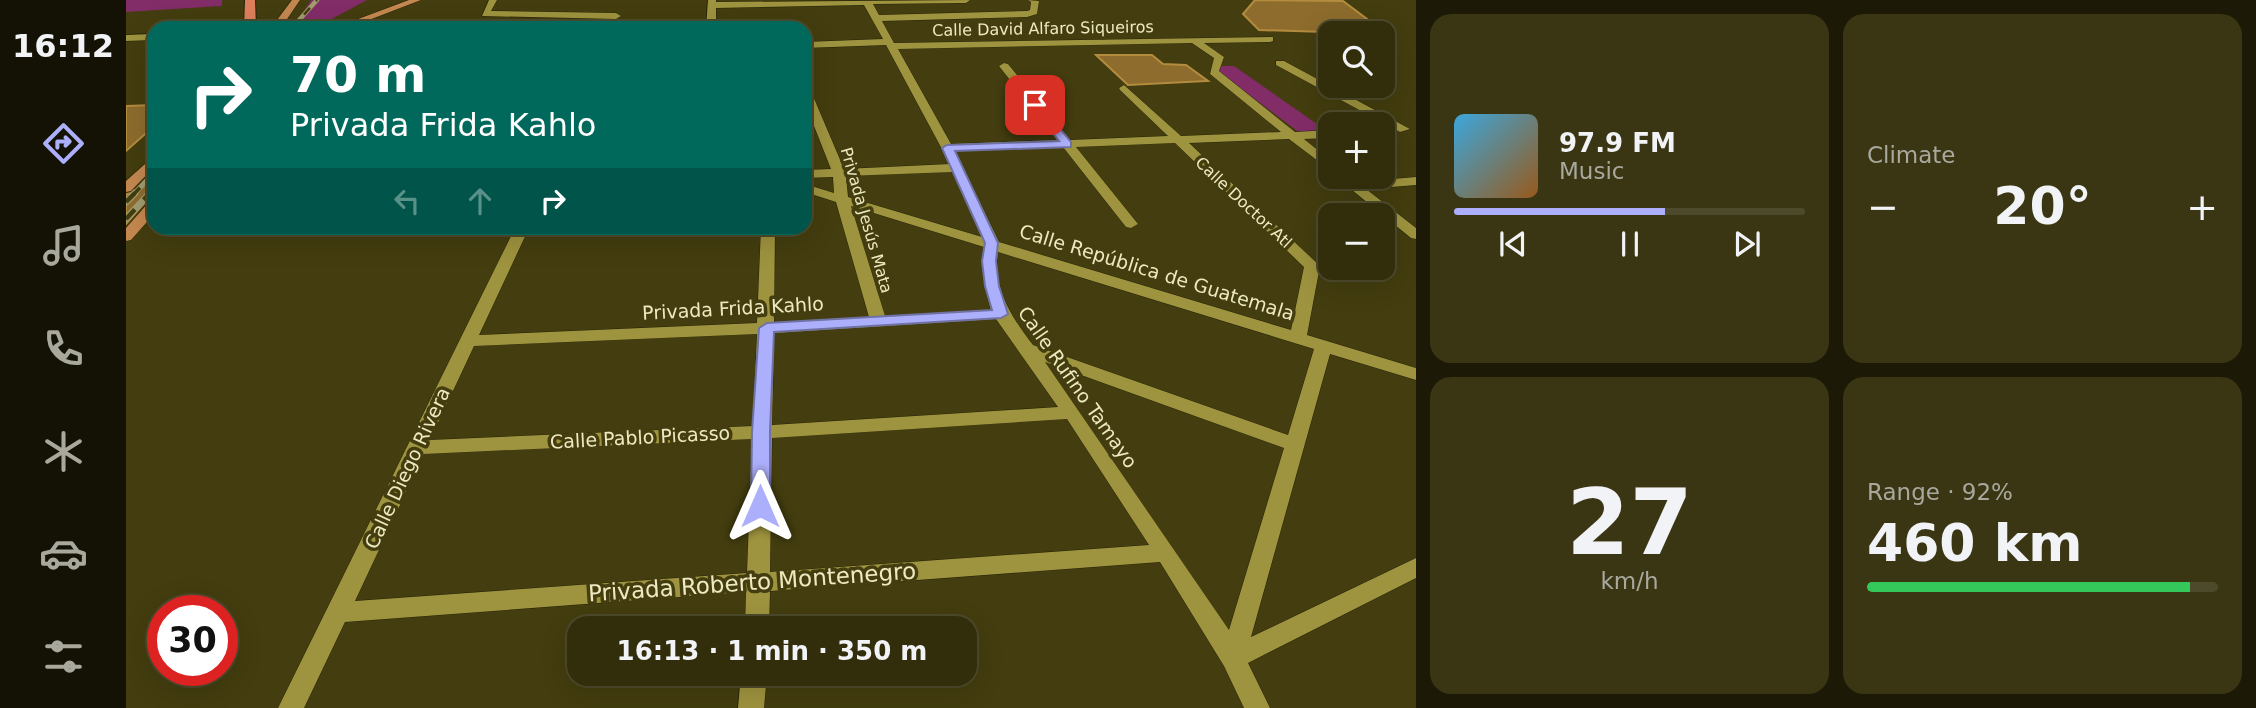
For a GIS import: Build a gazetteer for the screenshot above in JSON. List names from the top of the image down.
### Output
{
  "streets": {
    "street": [
      "Calle David Alfaro Siqueiros",
      "Calle Doctor Atl",
      "Privada Jesús Mata",
      "Calle República de Guatemala",
      "Privada Frida Kahlo",
      "Calle Rufino Tamayo",
      "Calle Pablo Picasso",
      "Calle Diego Rivera",
      "Privada Roberto Montenegro"
    ]
  },
  "crossings": [
    ["Calle David Alfaro Siqueiros", "Calle Rufino Tamayo"],
    ["Calle Doctor Atl", "Calle República de Guatemala"],
    ["Privada Jesús Mata", "Calle República de Guatemala"],
    ["Privada Jesús Mata", "Privada Frida Kahlo"],
    ["Calle República de Guatemala", "Calle Rufino Tamayo"],
    ["Privada Frida Kahlo", "Calle Rufino Tamayo"],
    ["Privada Frida Kahlo", "Calle Diego Rivera"],
    ["Calle Rufino Tamayo", "Calle Pablo Picasso"],
    ["Calle Rufino Tamayo", "Privada Roberto Montenegro"],
    ["Calle Pablo Picasso", "Calle Diego Rivera"],
    ["Calle Diego Rivera", "Privada Roberto Montenegro"]
  ],
  "page": {
    "tabs": "16:12",
    "tile": [
      "Climate",
      ["27", "km/h"],
      ["Range · 92%", "460 km"]
    ],
    "map_buttons": ["+", "−"],
    "turn": ["70 m", "Privada Frida Kahlo"],
    "song": ["97.9 FM", "Music"],
    "heat": ["−", "20°", "+"],
    "limit": "30",
    "trip": "16:13 · 1 min · 350 m"
  }
}
